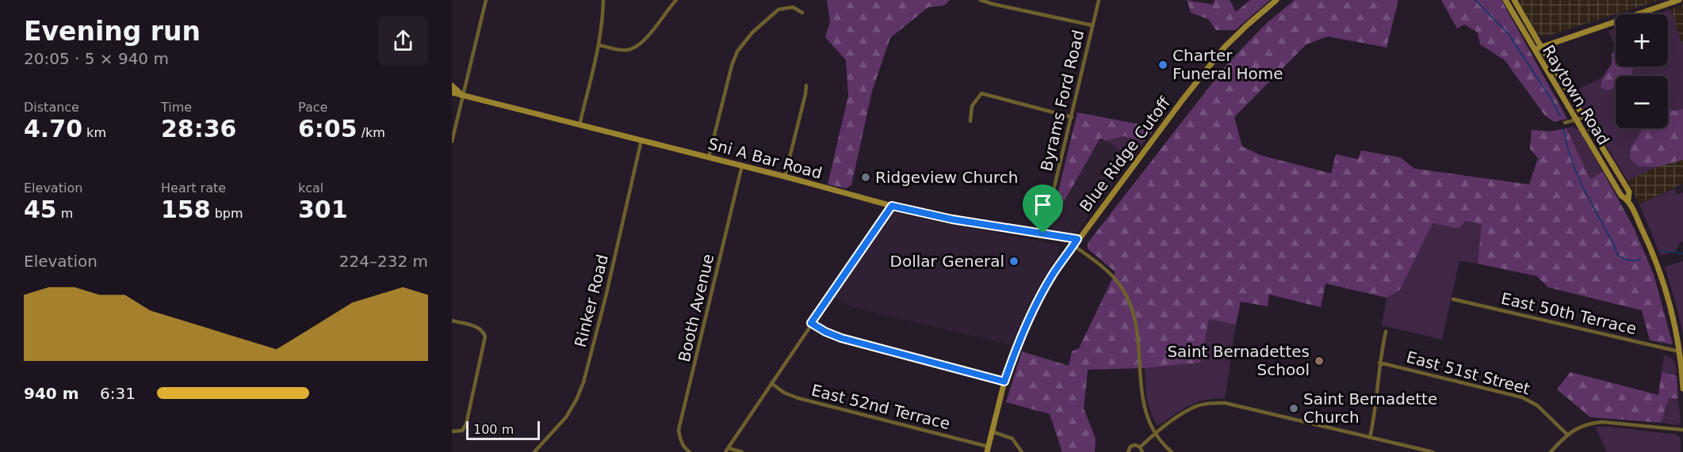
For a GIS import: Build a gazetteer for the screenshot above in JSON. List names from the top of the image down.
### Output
{
  "streets": {
    "main road": ["Raytown Road", "Blue Ridge Cutoff", "Sni A Bar Road"],
    "street": [
      "Byrams Ford Road",
      "Rinker Road",
      "Booth Avenue",
      "East 50th Terrace",
      "East 51st Street",
      "East 52nd Terrace"
    ]
  },
  "crossings": [
    ["Raytown Road", "East 50th Terrace"],
    ["Byrams Ford Road", "Sni A Bar Road"],
    ["Blue Ridge Cutoff", "Sni A Bar Road"],
    ["Blue Ridge Cutoff", "East 52nd Terrace"],
    ["Sni A Bar Road", "Rinker Road"],
    ["Sni A Bar Road", "Booth Avenue"]
  ],
  "places": [
    "Charter Funeral Home",
    "Ridgeview Church",
    "Dollar General",
    "Saint Bernadettes School",
    "Saint Bernadette Church"
  ],
  "scale_bar": "100 m",
  "page": {
    "heading": ["Evening run", "20:05 · 5 × 940 m"],
    "map_buttons": ["+", "−"],
    "stats": [
      ["Distance", "4.70 km"],
      ["Time", "28:36"],
      ["Pace", "6:05 /km"],
      ["Elevation", "45 m"],
      ["Heart rate", "158 bpm"],
      ["kcal", "301"]
    ],
    "chart": ["Elevation", "224–232 m"],
    "list": [
      {
        "name": "940 m",
        "note": "6:31"
      }
    ],
    "scale": "100 m"
  }
}
